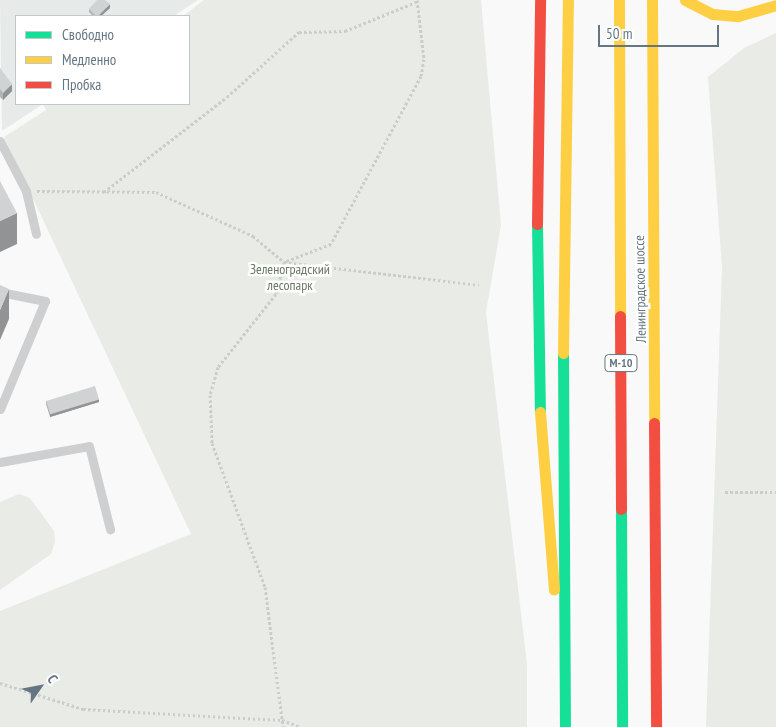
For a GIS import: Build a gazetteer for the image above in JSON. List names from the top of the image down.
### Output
{
  "streets": {
    "main road": ["Ленинградское шоссе", "М-10"]
  },
  "parks": ["Зеленоградский лесопарк"],
  "legend": ["Свободно", "Медленно", "Пробка"],
  "scale_bar": "50 m",
  "north": "top right"
}
